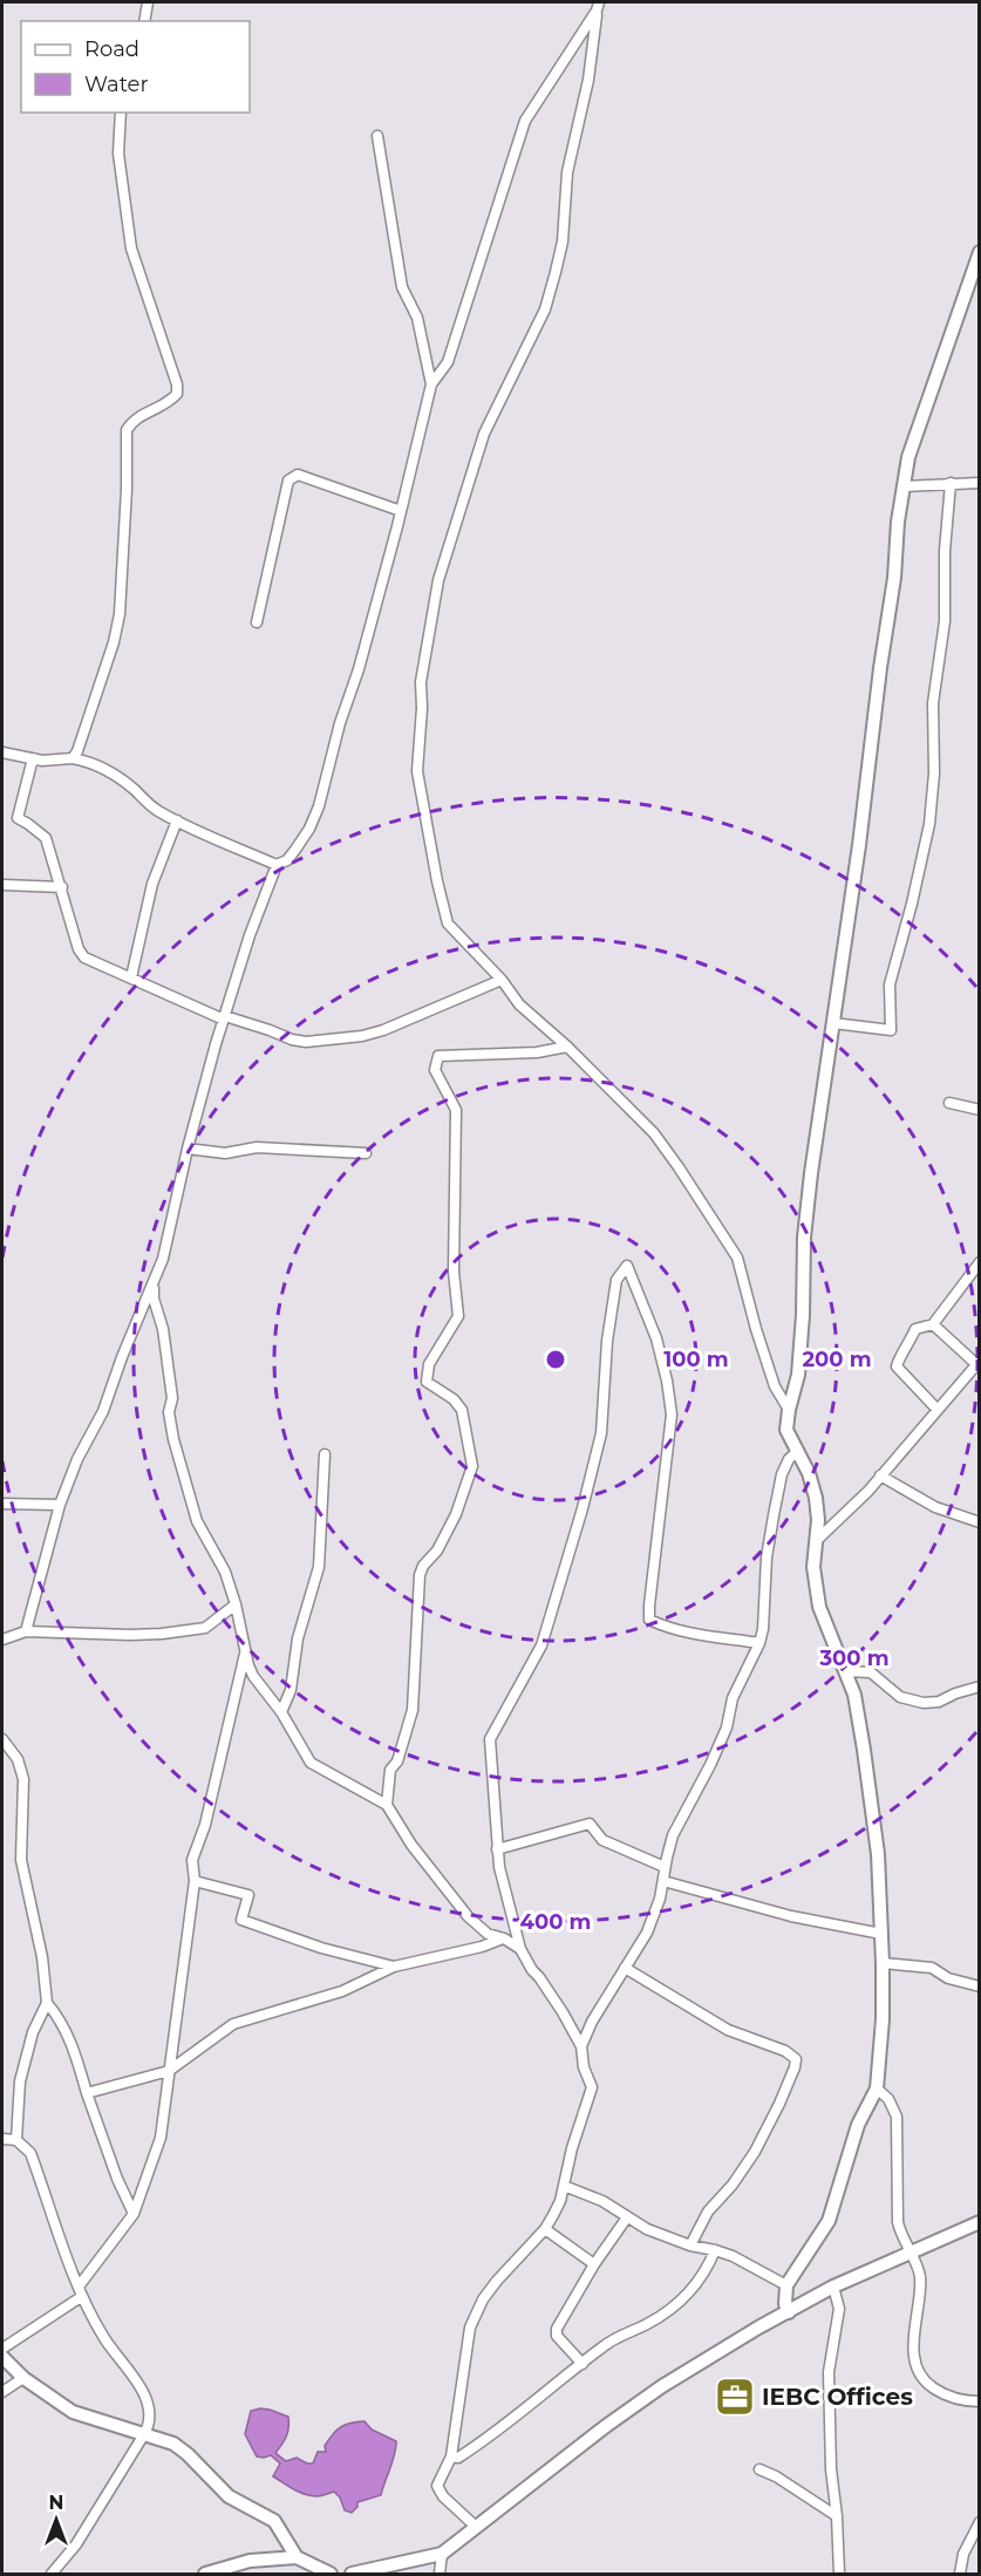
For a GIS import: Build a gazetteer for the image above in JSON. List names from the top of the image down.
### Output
{
  "places": {
    "office": ["IEBC Offices"]
  },
  "legend": ["Road", "Water"],
  "north": "top",
  "rings": [
    "100 m",
    "200 m",
    "300 m",
    "400 m"
  ]
}
